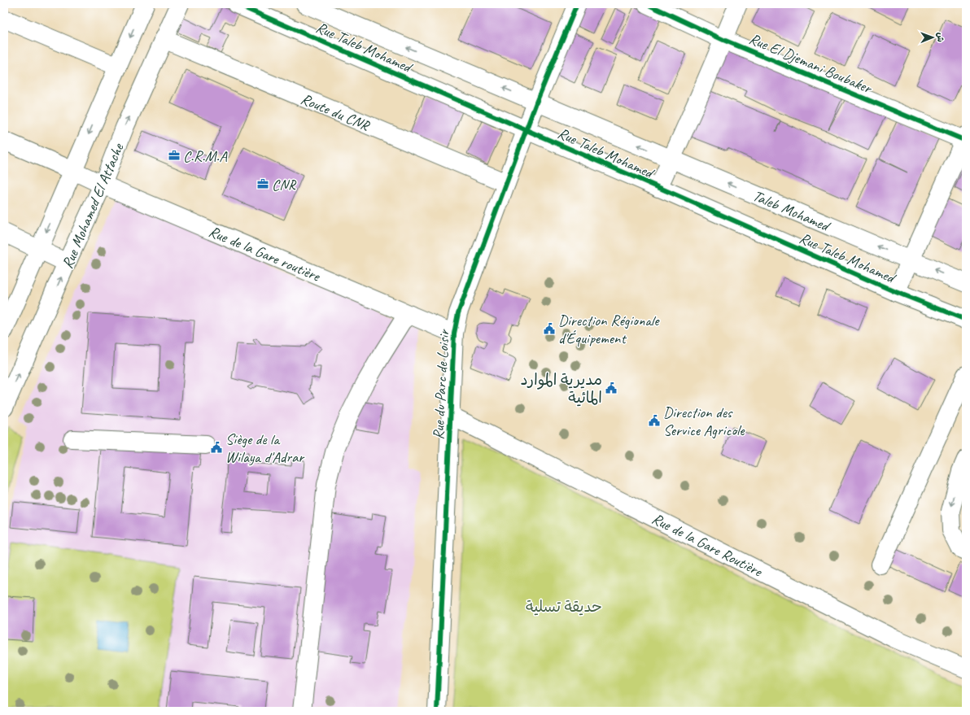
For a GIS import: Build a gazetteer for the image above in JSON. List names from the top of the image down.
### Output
{
  "streets": {
    "street": [
      "Rue Taleb Mohamed",
      "Rue El Djemani Boubaker",
      "Route du CNR",
      "Rue Mohamed El Attache",
      "Taleb Mohamed",
      "Rue de la Gare routière",
      "Rue du Parc de Loisir",
      "Rue de la Gare Routière"
    ]
  },
  "crossings": [
    ["Rue Taleb Mohamed", "Taleb Mohamed"],
    ["Rue Taleb Mohamed", "Rue du Parc de Loisir"],
    ["Route du CNR", "Rue Mohamed El Attache"],
    ["Route du CNR", "Rue du Parc de Loisir"],
    ["Rue Mohamed El Attache", "Rue de la Gare routière"],
    ["Rue de la Gare routière", "Rue du Parc de Loisir"],
    ["Rue du Parc de Loisir", "Rue de la Gare Routière"]
  ],
  "one_way": ["Taleb Mohamed"],
  "parks": ["حديقة تسلية"],
  "places": {
    "office": ["C.R.M.A", "CNR"],
    "public building": [
      "Direction Régionale d'Équipement",
      "مديرية الموارد المائية",
      "Direction des Service Agricole",
      "Siège de la Wilaya d'Adrar"
    ]
  },
  "north": "right"
}
